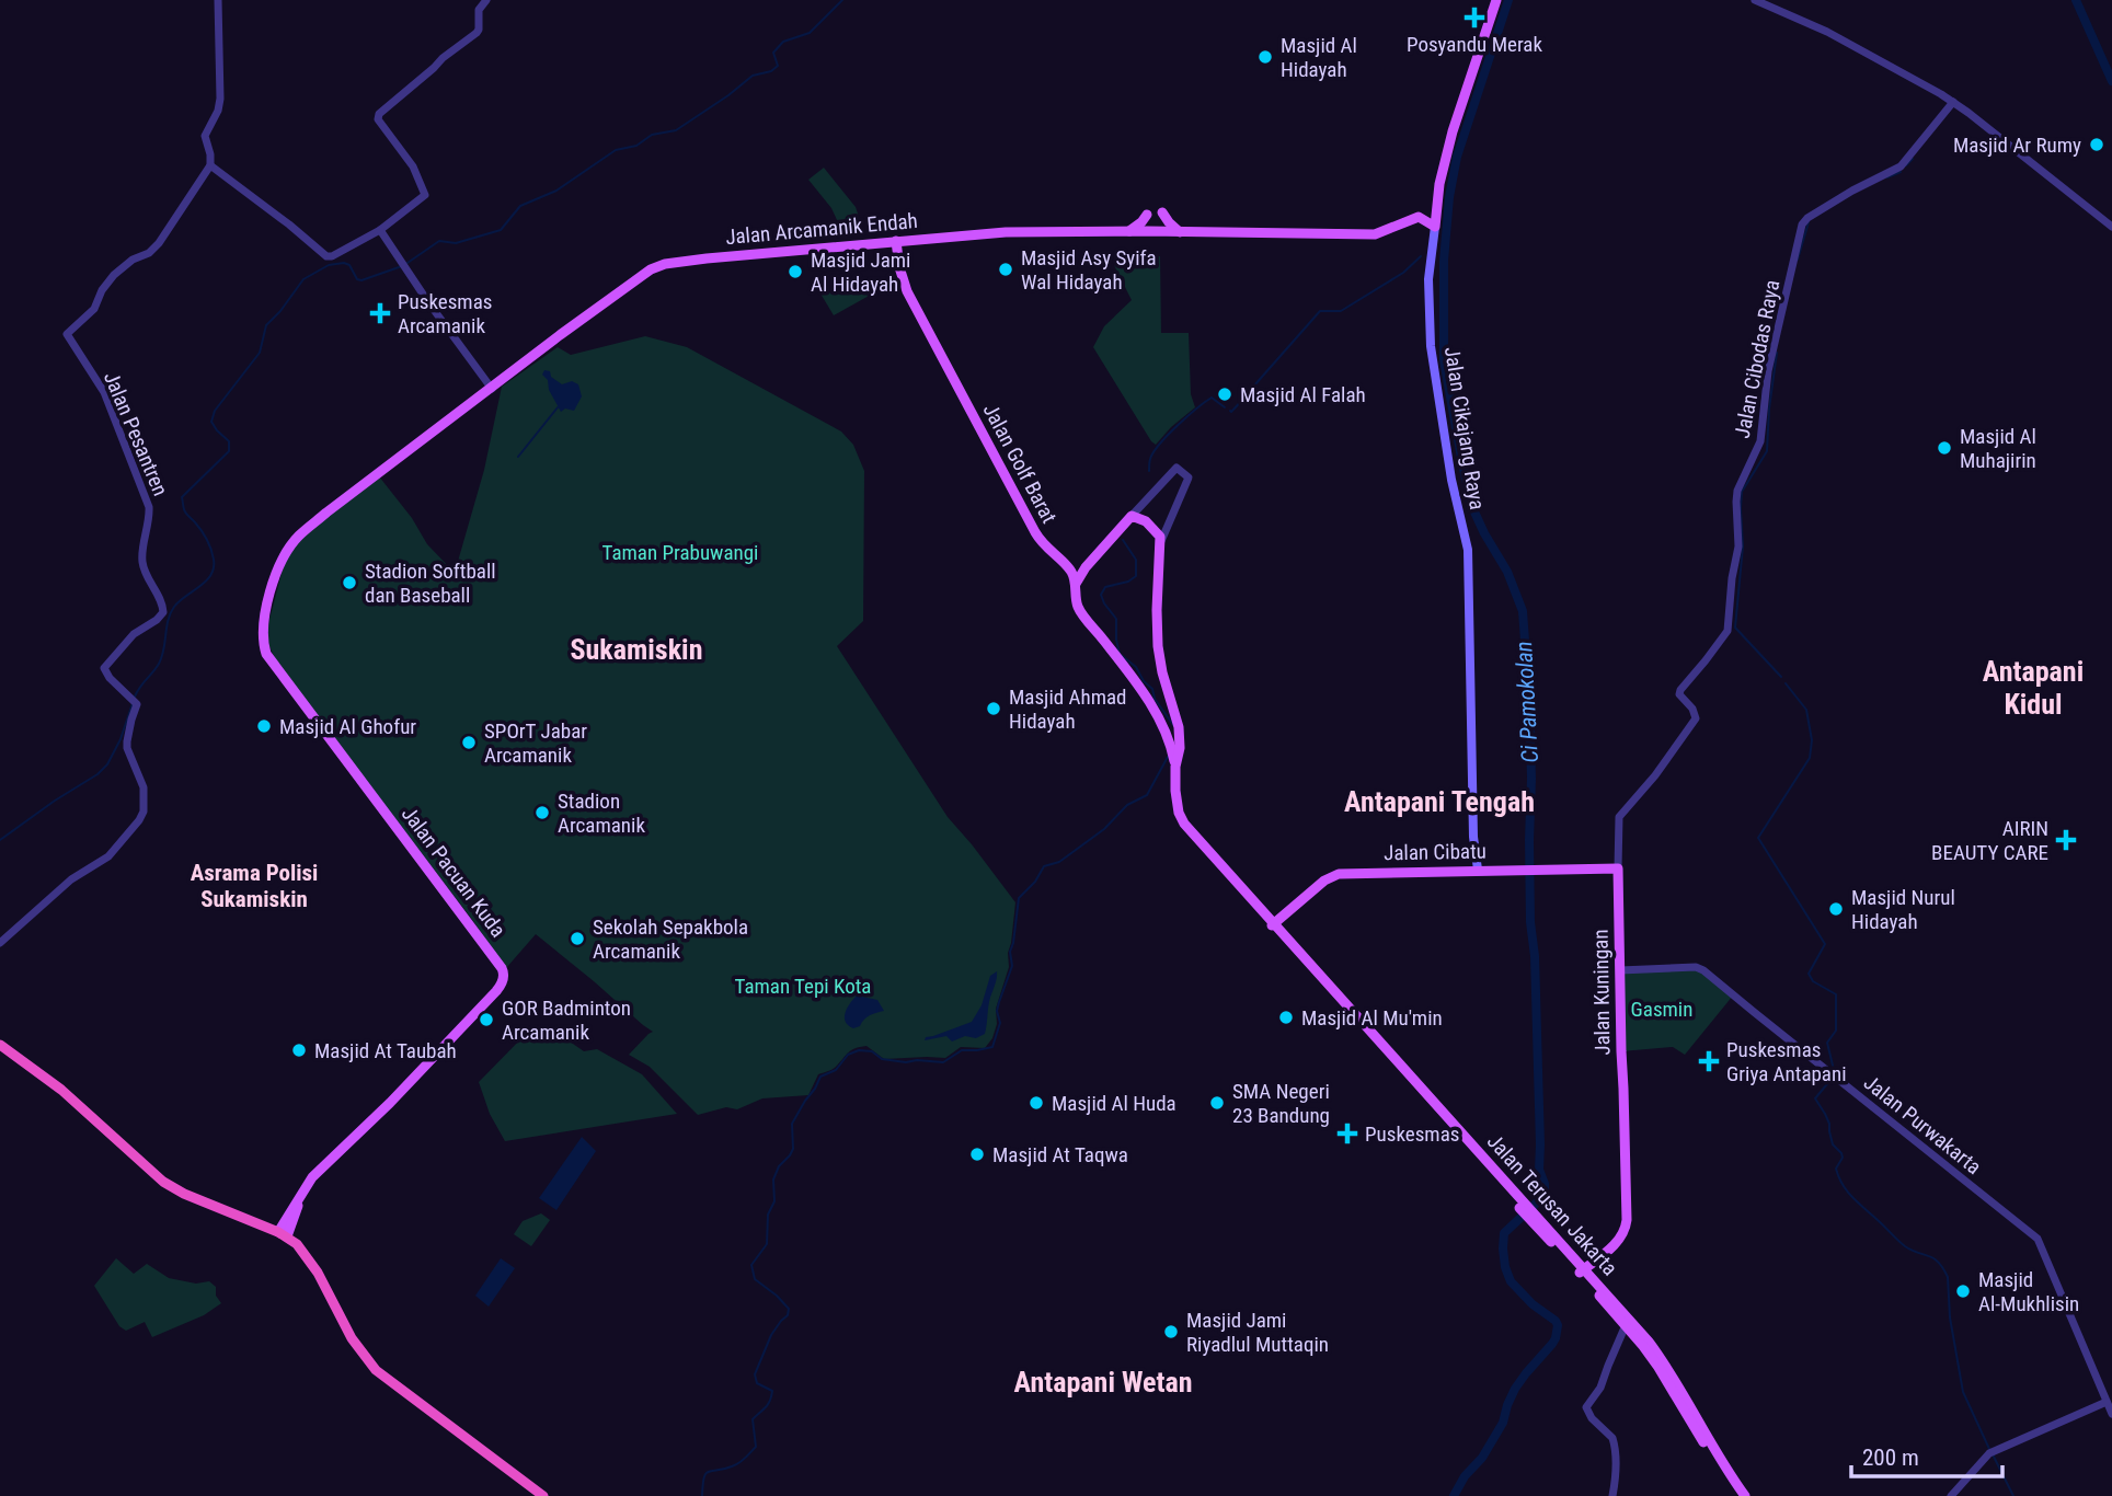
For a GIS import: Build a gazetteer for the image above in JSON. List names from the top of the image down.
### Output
{
  "streets": {
    "main road": [
      "Jalan Arcamanik Endah",
      "Jalan Cikajang Raya",
      "Jalan Golf Barat",
      "Jalan Cibatu",
      "Jalan Pacuan Kuda",
      "Jalan Kuningan",
      "Jalan Terusan Jakarta"
    ],
    "street": ["Jalan Cibodas Raya", "Jalan Pesantren", "Jalan Purwakarta"]
  },
  "crossings": [
    ["Jalan Arcamanik Endah", "Jalan Cikajang Raya"],
    ["Jalan Arcamanik Endah", "Jalan Golf Barat"],
    ["Jalan Arcamanik Endah", "Jalan Pacuan Kuda"],
    ["Jalan Cibodas Raya", "Jalan Kuningan"],
    ["Jalan Cikajang Raya", "Jalan Cibatu"],
    ["Jalan Golf Barat", "Jalan Terusan Jakarta"],
    ["Jalan Cibatu", "Jalan Kuningan"],
    ["Jalan Cibatu", "Jalan Terusan Jakarta"],
    ["Jalan Kuningan", "Jalan Purwakarta"],
    ["Jalan Kuningan", "Jalan Terusan Jakarta"]
  ],
  "districts": [
    "Sukamiskin",
    "Antapani Kidul",
    "Antapani Tengah",
    "Asrama Polisi Sukamiskin",
    "Antapani Wetan"
  ],
  "water": ["Ci Pamokolan"],
  "parks": ["Taman Prabuwangi", "Taman Tepi Kota", "Gasmin"],
  "places": {
    "health": [
      "Posyandu Merak",
      "Puskesmas Arcamanik",
      "AIRIN BEAUTY CARE",
      "Puskesmas Griya Antapani",
      "Puskesmas"
    ],
    "other": [
      "Masjid Al Hidayah",
      "Masjid Ar Rumy",
      "Masjid Asy Syifa Wal Hidayah",
      "Masjid Jami Al Hidayah",
      "Masjid Al Falah",
      "Masjid Al Muhajirin",
      "Stadion Softball dan Baseball",
      "Masjid Ahmad Hidayah",
      "Masjid Al Ghofur",
      "SPOrT Jabar Arcamanik",
      "Stadion Arcamanik",
      "Masjid Nurul Hidayah",
      "Sekolah Sepakbola Arcamanik",
      "Masjid Al Mu'min",
      "GOR Badminton Arcamanik",
      "Masjid At Taubah",
      "Masjid Al Huda",
      "SMA Negeri 23 Bandung",
      "Masjid At Taqwa",
      "Masjid Al-Mukhlisin",
      "Masjid Jami Riyadlul Muttaqin"
    ]
  },
  "scale_bar": "200 m"
}
